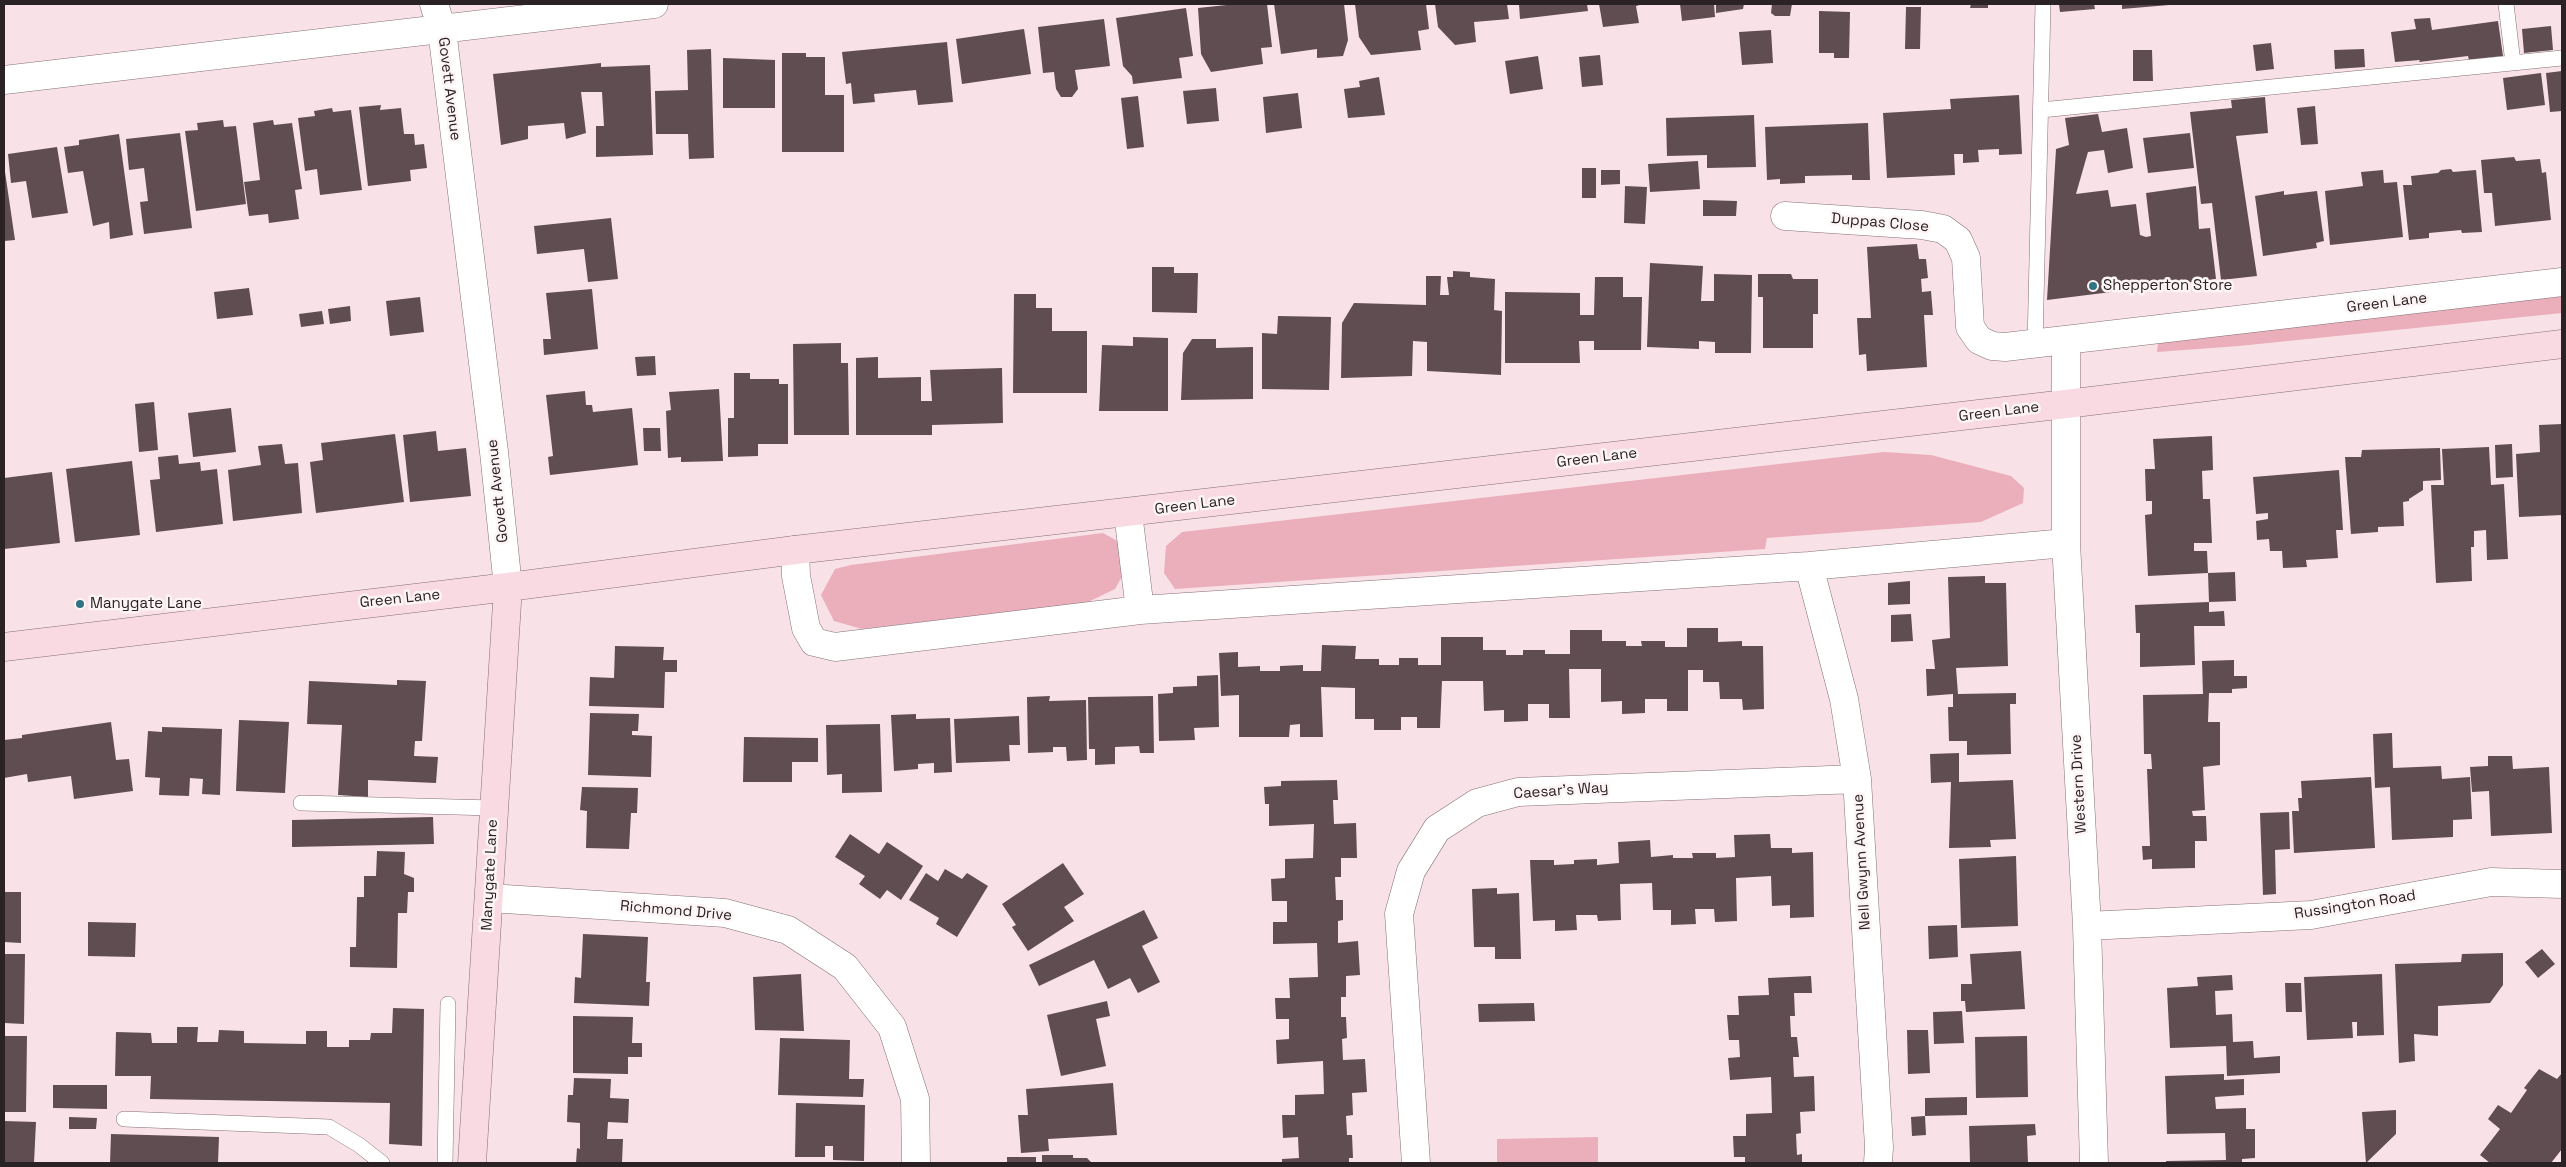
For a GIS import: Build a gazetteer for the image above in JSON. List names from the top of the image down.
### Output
{
  "streets": {
    "main road": ["Green Lane", "Manygate Lane"],
    "street": [
      "Govett Avenue",
      "Duppas Close",
      "Western Drive",
      "Caesar's Way",
      "Nell Gwynn Avenue",
      "Russington Road",
      "Richmond Drive"
    ]
  },
  "crossings": [
    ["Govett Avenue", "Green Lane"],
    ["Govett Avenue", "Manygate Lane"],
    ["Duppas Close", "Green Lane"],
    ["Green Lane", "Western Drive"],
    ["Green Lane", "Manygate Lane"],
    ["Western Drive", "Russington Road"],
    ["Caesar's Way", "Nell Gwynn Avenue"],
    ["Manygate Lane", "Richmond Drive"]
  ],
  "places": ["Shepperton Store", "Manygate Lane"]
}
